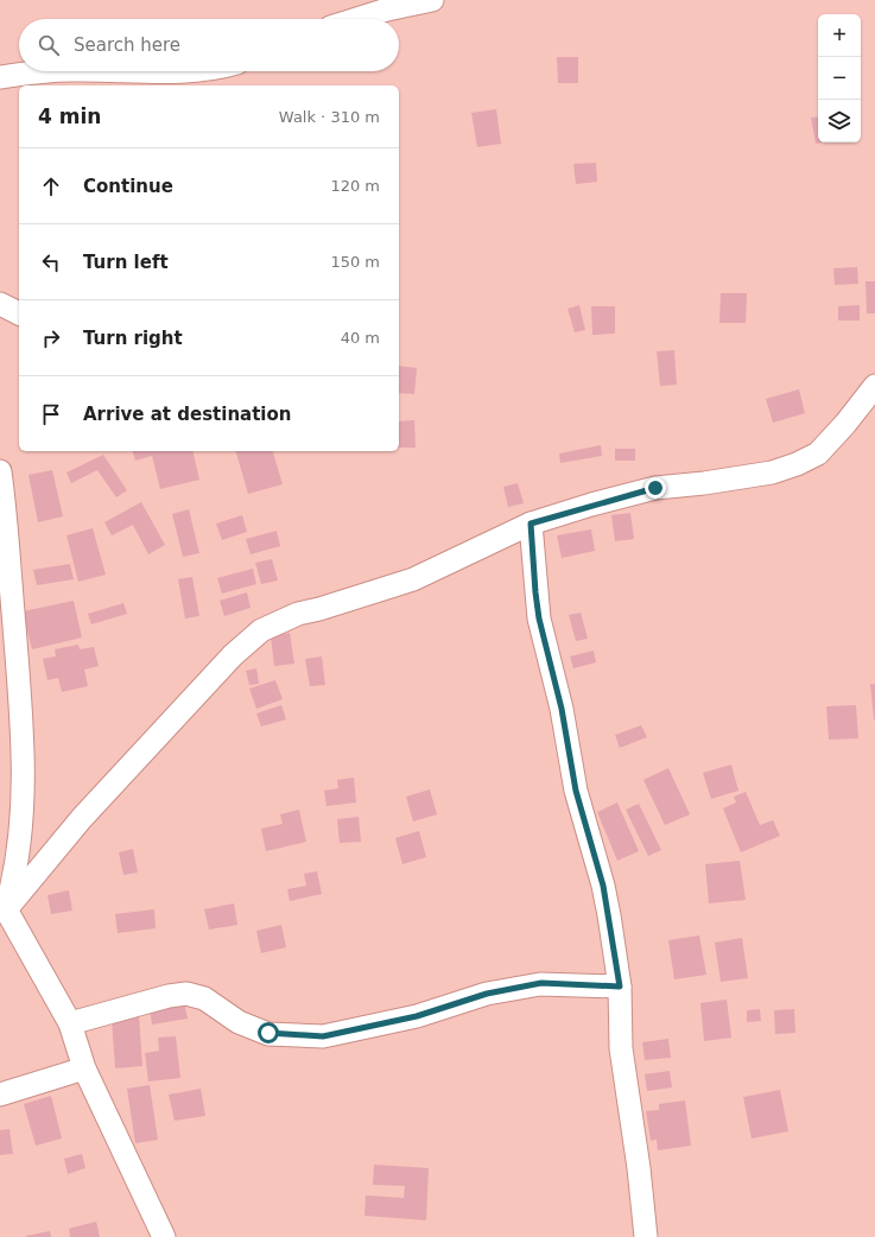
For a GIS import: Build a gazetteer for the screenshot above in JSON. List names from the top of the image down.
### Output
{
  "page": {
    "map_buttons": ["+", "−"],
    "search": "Search here",
    "heading": ["4 min", "Walk · 310 m"],
    "list": [
      ["Continue", "120 m"],
      ["Turn left", "150 m"],
      ["Turn right", "40 m"],
      "Arrive at destination"
    ]
  }
}
